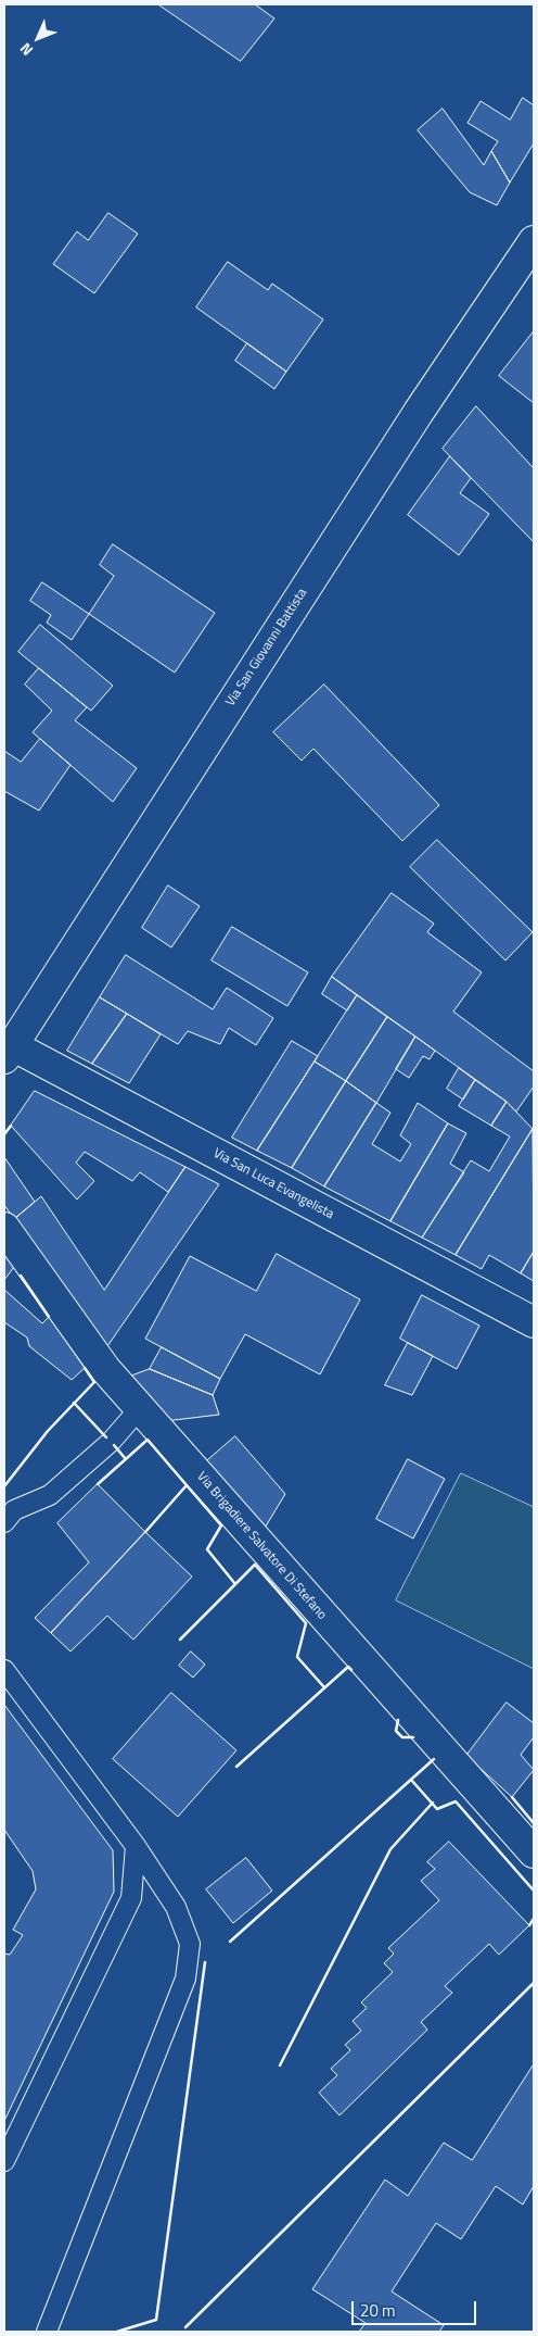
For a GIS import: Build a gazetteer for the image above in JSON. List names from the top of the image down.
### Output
{
  "streets": {
    "street": ["Via San Giovanni Battista", "Via San Luca Evangelista", "Via Brigadiere Salvatore Di Stefano"]
  },
  "crossings": [
    ["Via San Giovanni Battista", "Via San Luca Evangelista"]
  ],
  "scale_bar": "20 m",
  "north": "bottom left"
}
